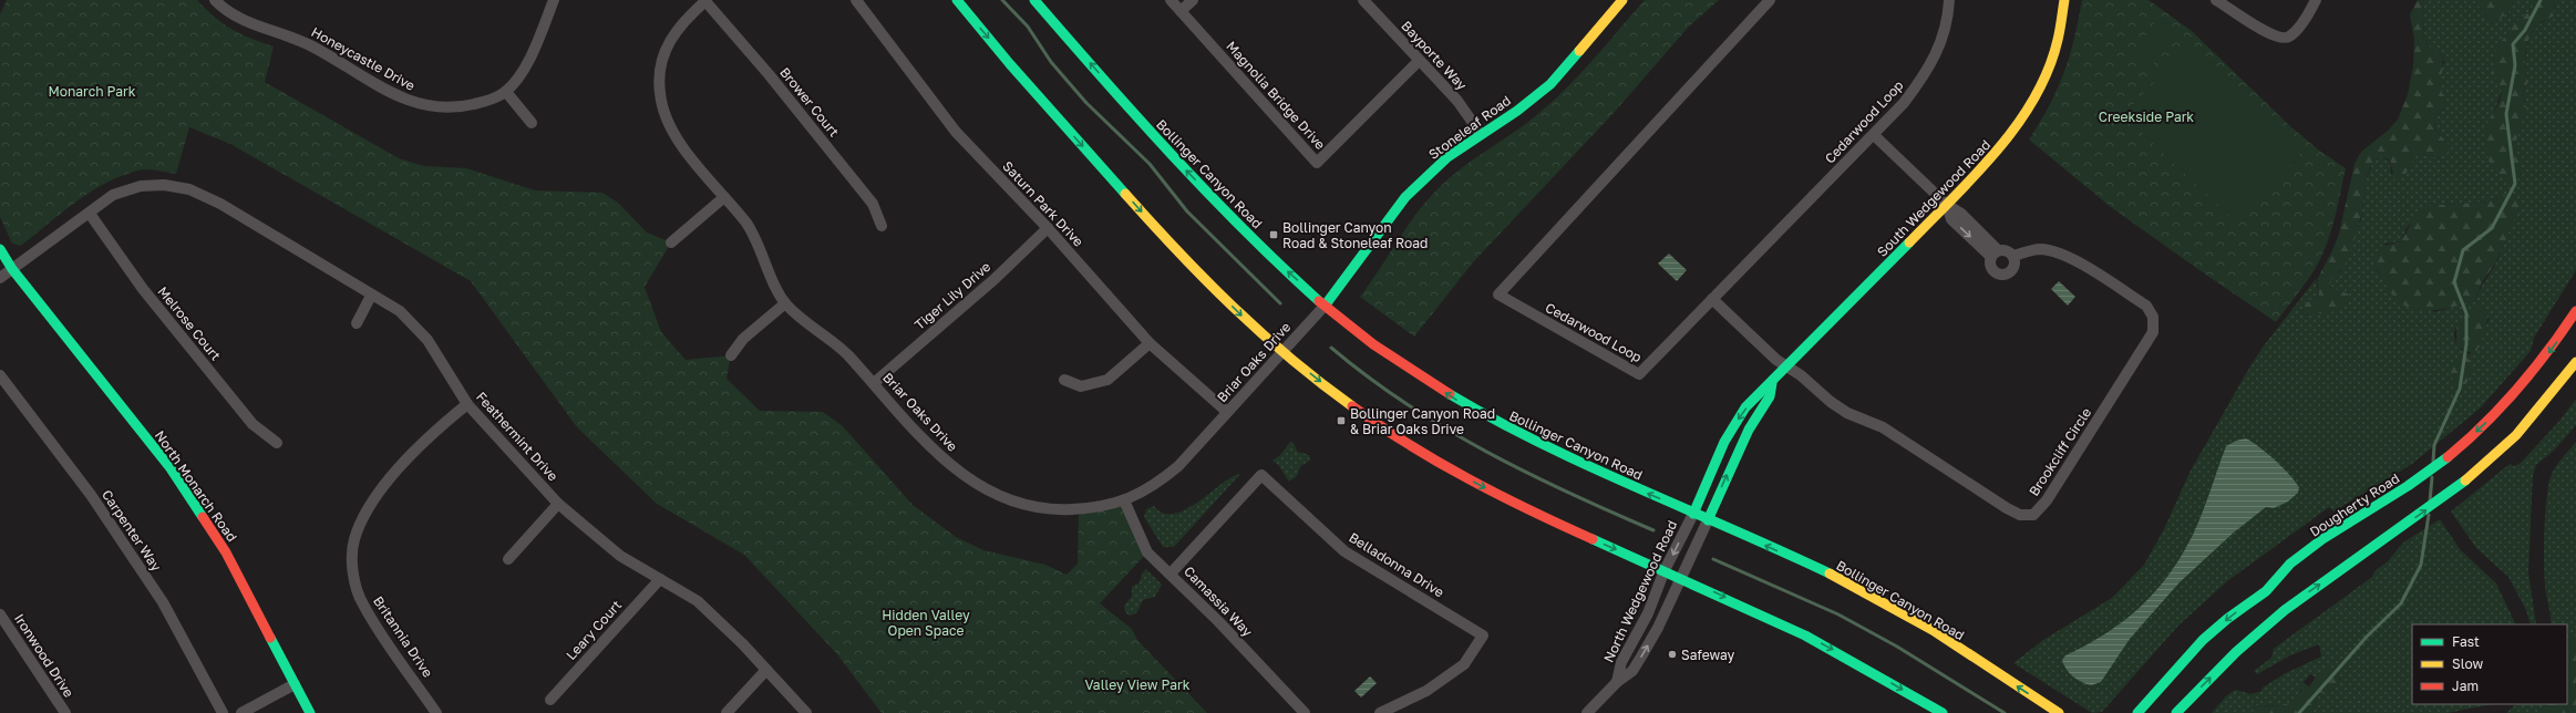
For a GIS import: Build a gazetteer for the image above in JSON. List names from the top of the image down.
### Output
{
  "streets": {
    "main road": [
      "Stoneleaf Road",
      "Bollinger Canyon Road",
      "South Wedgewood Road",
      "North Monarch Road",
      "Dougherty Road"
    ],
    "street": [
      "Bayporte Way",
      "Honeycastle Drive",
      "Magnolia Bridge Drive",
      "Brower Court",
      "Cedarwood Loop",
      "Saturn Park Drive",
      "Tiger Lily Drive",
      "Melrose Court",
      "Briar Oaks Drive",
      "Feathermint Drive",
      "Brookcliff Circle",
      "Carpenter Way",
      "Belladonna Drive",
      "North Wedgewood Road",
      "Camassia Way",
      "Leary Court",
      "Britannia Drive",
      "Ironwood Drive"
    ]
  },
  "crossings": [
    ["Bayporte Way", "Magnolia Bridge Drive"],
    ["Bayporte Way", "Stoneleaf Road"],
    ["Brower Court", "Briar Oaks Drive"],
    ["Stoneleaf Road", "Bollinger Canyon Road"],
    ["Stoneleaf Road", "Briar Oaks Drive"],
    ["Bollinger Canyon Road", "South Wedgewood Road"],
    ["Bollinger Canyon Road", "Briar Oaks Drive"],
    ["Bollinger Canyon Road", "North Wedgewood Road"],
    ["South Wedgewood Road", "Brookcliff Circle"],
    ["South Wedgewood Road", "North Wedgewood Road"],
    ["Saturn Park Drive", "Tiger Lily Drive"],
    ["Saturn Park Drive", "Briar Oaks Drive"],
    ["Tiger Lily Drive", "Briar Oaks Drive"],
    ["Melrose Court", "Feathermint Drive"],
    ["Briar Oaks Drive", "Camassia Way"],
    ["Feathermint Drive", "North Monarch Road"],
    ["Feathermint Drive", "Leary Court"],
    ["Feathermint Drive", "Britannia Drive"],
    ["Belladonna Drive", "Camassia Way"]
  ],
  "parks": [
    "Monarch Park",
    "Creekside Park",
    "Hidden Valley Open Space",
    "Valley View Park"
  ],
  "places": {
    "transit": ["Bollinger Canyon Road & Stoneleaf Road", "Bollinger Canyon Road & Briar Oaks Drive"],
    "other": ["Safeway"]
  },
  "legend": ["Fast", "Slow", "Jam"]
}
